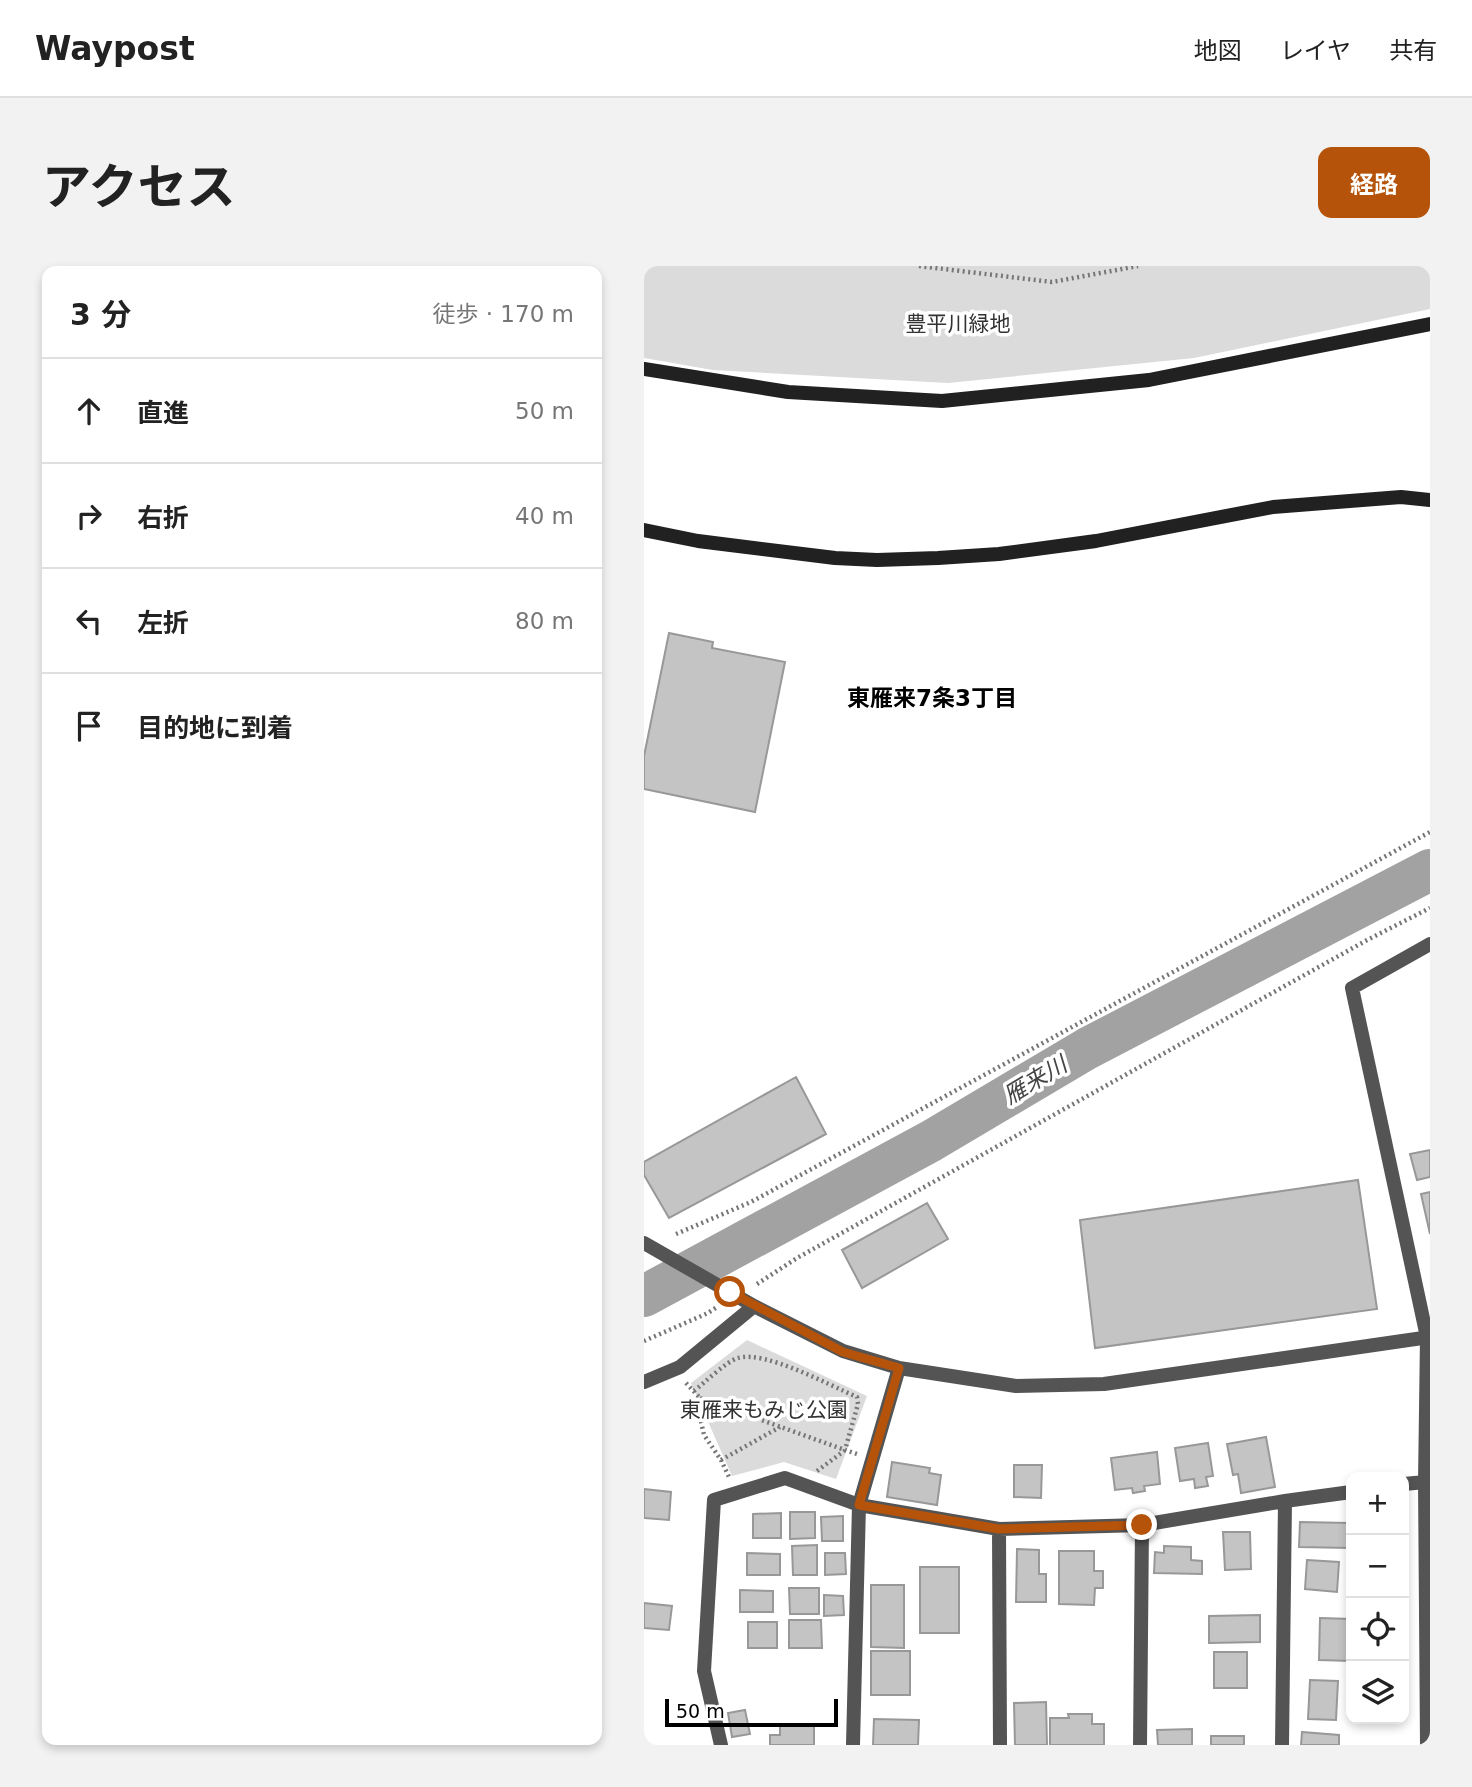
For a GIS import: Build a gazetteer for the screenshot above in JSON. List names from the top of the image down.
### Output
{
  "districts": ["東雁来7条3丁目"],
  "water": ["雁来川"],
  "parks": ["豊平川緑地", "東雁来もみじ公園"],
  "scale_bar": "50 m",
  "page": {
    "header": "Waypost",
    "nav": ["地図", "レイヤ", "共有"],
    "title": "アクセス",
    "buttons": "経路",
    "heading": ["3 分", "徒歩 · 170 m"],
    "list": [
      ["直進", "50 m"],
      ["右折", "40 m"],
      ["左折", "80 m"],
      "目的地に到着"
    ],
    "map_buttons": ["+", "−"],
    "scale": "50 m"
  }
}
